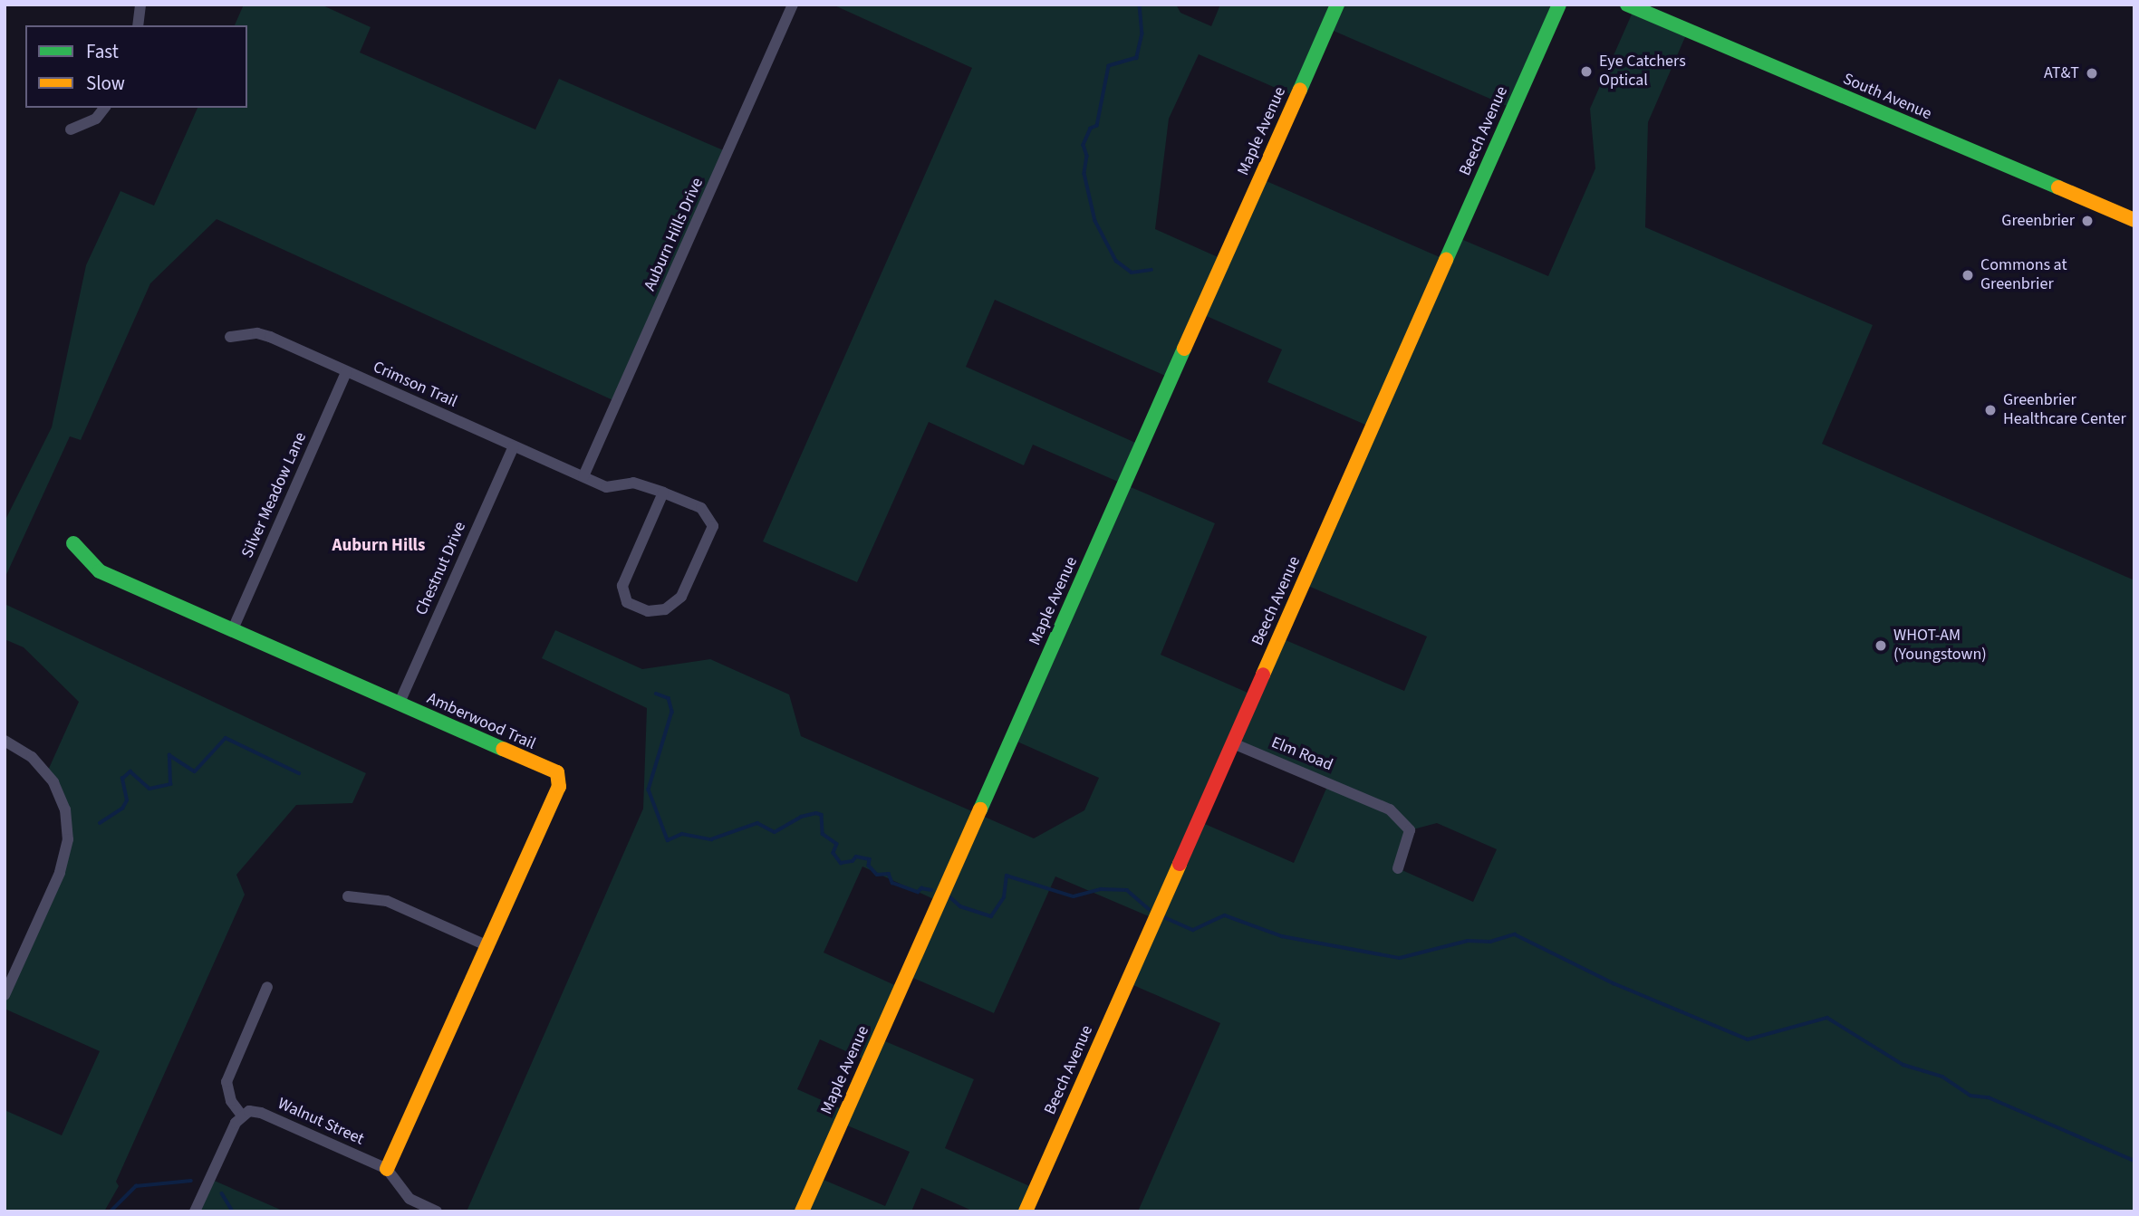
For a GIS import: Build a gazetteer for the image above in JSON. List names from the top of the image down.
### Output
{
  "streets": {
    "street": [
      "South Avenue",
      "Maple Avenue",
      "Beech Avenue",
      "Auburn Hills Drive",
      "Crimson Trail",
      "Silver Meadow Lane",
      "Chestnut Drive",
      "Amberwood Trail",
      "Elm Road",
      "Walnut Street"
    ]
  },
  "crossings": [
    ["Beech Avenue", "Elm Road"],
    ["Auburn Hills Drive", "Crimson Trail"],
    ["Crimson Trail", "Silver Meadow Lane"],
    ["Crimson Trail", "Chestnut Drive"],
    ["Silver Meadow Lane", "Amberwood Trail"],
    ["Chestnut Drive", "Amberwood Trail"],
    ["Amberwood Trail", "Walnut Street"]
  ],
  "districts": ["Auburn Hills"],
  "places": [
    "Eye Catchers Optical",
    "AT&T",
    "Greenbrier",
    "Commons at Greenbrier",
    "Greenbrier Healthcare Center",
    "WHOT-AM (Youngstown)"
  ],
  "legend": ["Fast", "Slow"]
}
